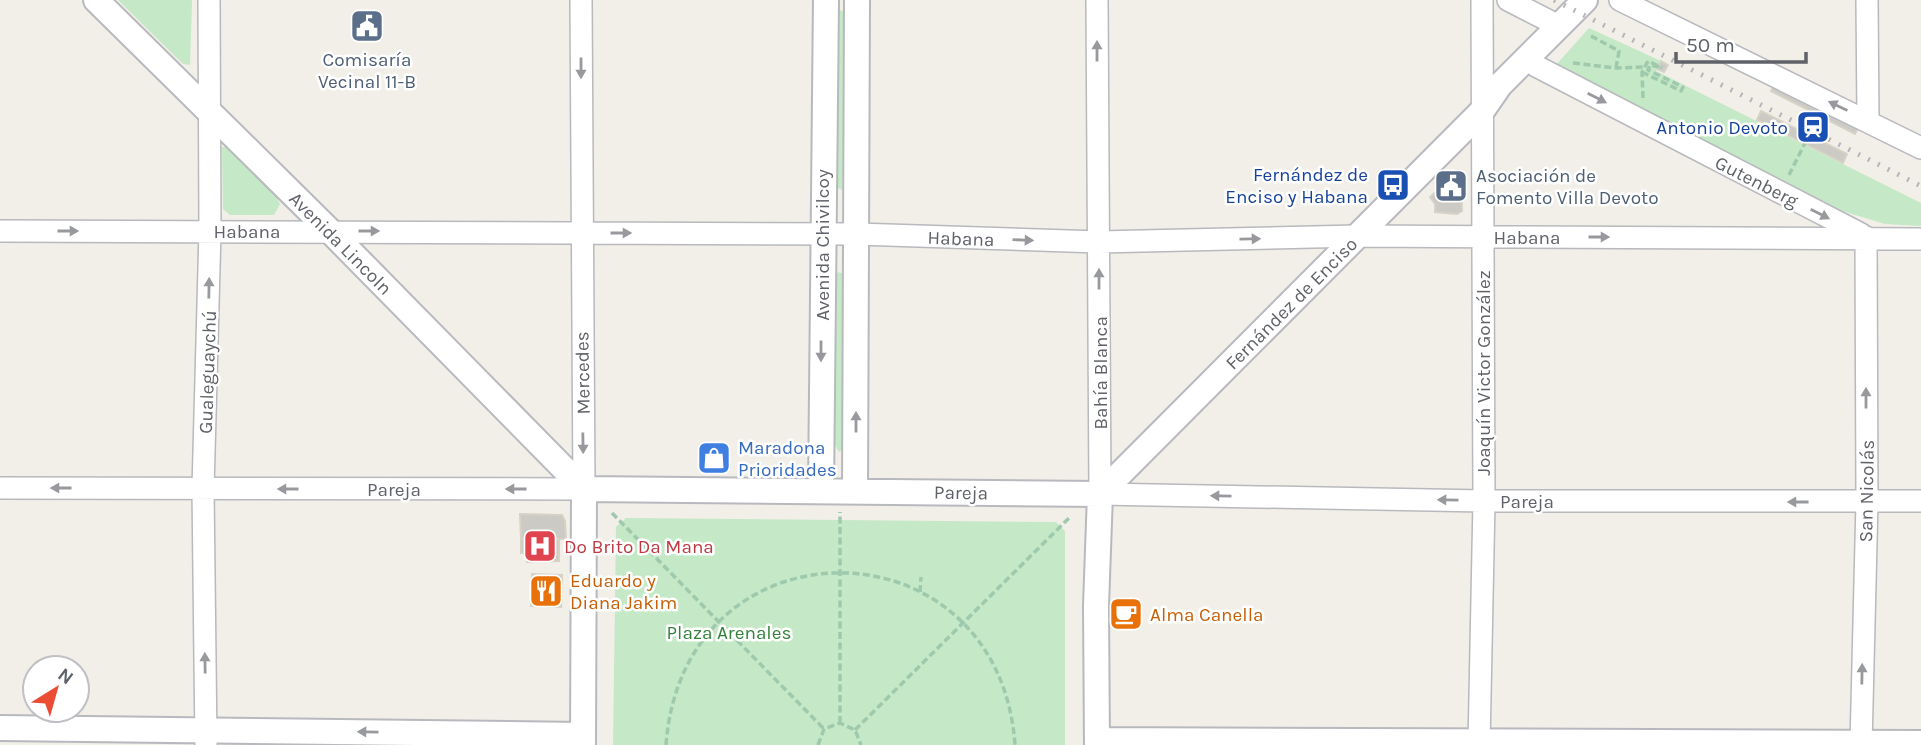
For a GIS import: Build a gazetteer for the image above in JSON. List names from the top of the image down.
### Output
{
  "streets": {
    "street": [
      "Gutenberg",
      "Habana",
      "Avenida Lincoln",
      "Avenida Chivilcoy",
      "Fernández de Enciso",
      "Gualeguaychú",
      "Mercedes",
      "Bahía Blanca",
      "Joaquín Victor González",
      "Pareja",
      "San Nicolás"
    ]
  },
  "crossings": [
    ["Gutenberg", "Habana"],
    ["Gutenberg", "Fernández de Enciso"],
    ["Gutenberg", "San Nicolás"],
    ["Habana", "Avenida Lincoln"],
    ["Habana", "Avenida Chivilcoy"],
    ["Habana", "Fernández de Enciso"],
    ["Habana", "Gualeguaychú"],
    ["Habana", "Mercedes"],
    ["Habana", "Bahía Blanca"],
    ["Habana", "Joaquín Victor González"],
    ["Habana", "San Nicolás"],
    ["Avenida Lincoln", "Gualeguaychú"],
    ["Avenida Lincoln", "Mercedes"],
    ["Avenida Lincoln", "Pareja"],
    ["Avenida Chivilcoy", "Pareja"],
    ["Fernández de Enciso", "Bahía Blanca"],
    ["Fernández de Enciso", "Joaquín Victor González"],
    ["Fernández de Enciso", "Pareja"],
    ["Gualeguaychú", "Pareja"],
    ["Mercedes", "Pareja"],
    ["Bahía Blanca", "Pareja"],
    ["Joaquín Victor González", "Pareja"],
    ["Pareja", "San Nicolás"]
  ],
  "one_way": [
    "Habana",
    "Gualeguaychú",
    "Mercedes",
    "Bahía Blanca",
    "Pareja",
    "San Nicolás"
  ],
  "parks": ["Plaza Arenales"],
  "places": {
    "public building": ["Comisaría Vecinal 11-B", "Asociación de Fomento Villa Devoto"],
    "station": ["Antonio Devoto"],
    "bus stop": ["Fernández de Enciso y Habana"],
    "shop": ["Maradona Prioridades"],
    "hospital": ["Do Brito Da Mana"],
    "restaurant": ["Eduardo y Diana Jakim"],
    "cafe": ["Alma Canella"]
  },
  "scale_bar": "50 m",
  "north": "top right"
}
